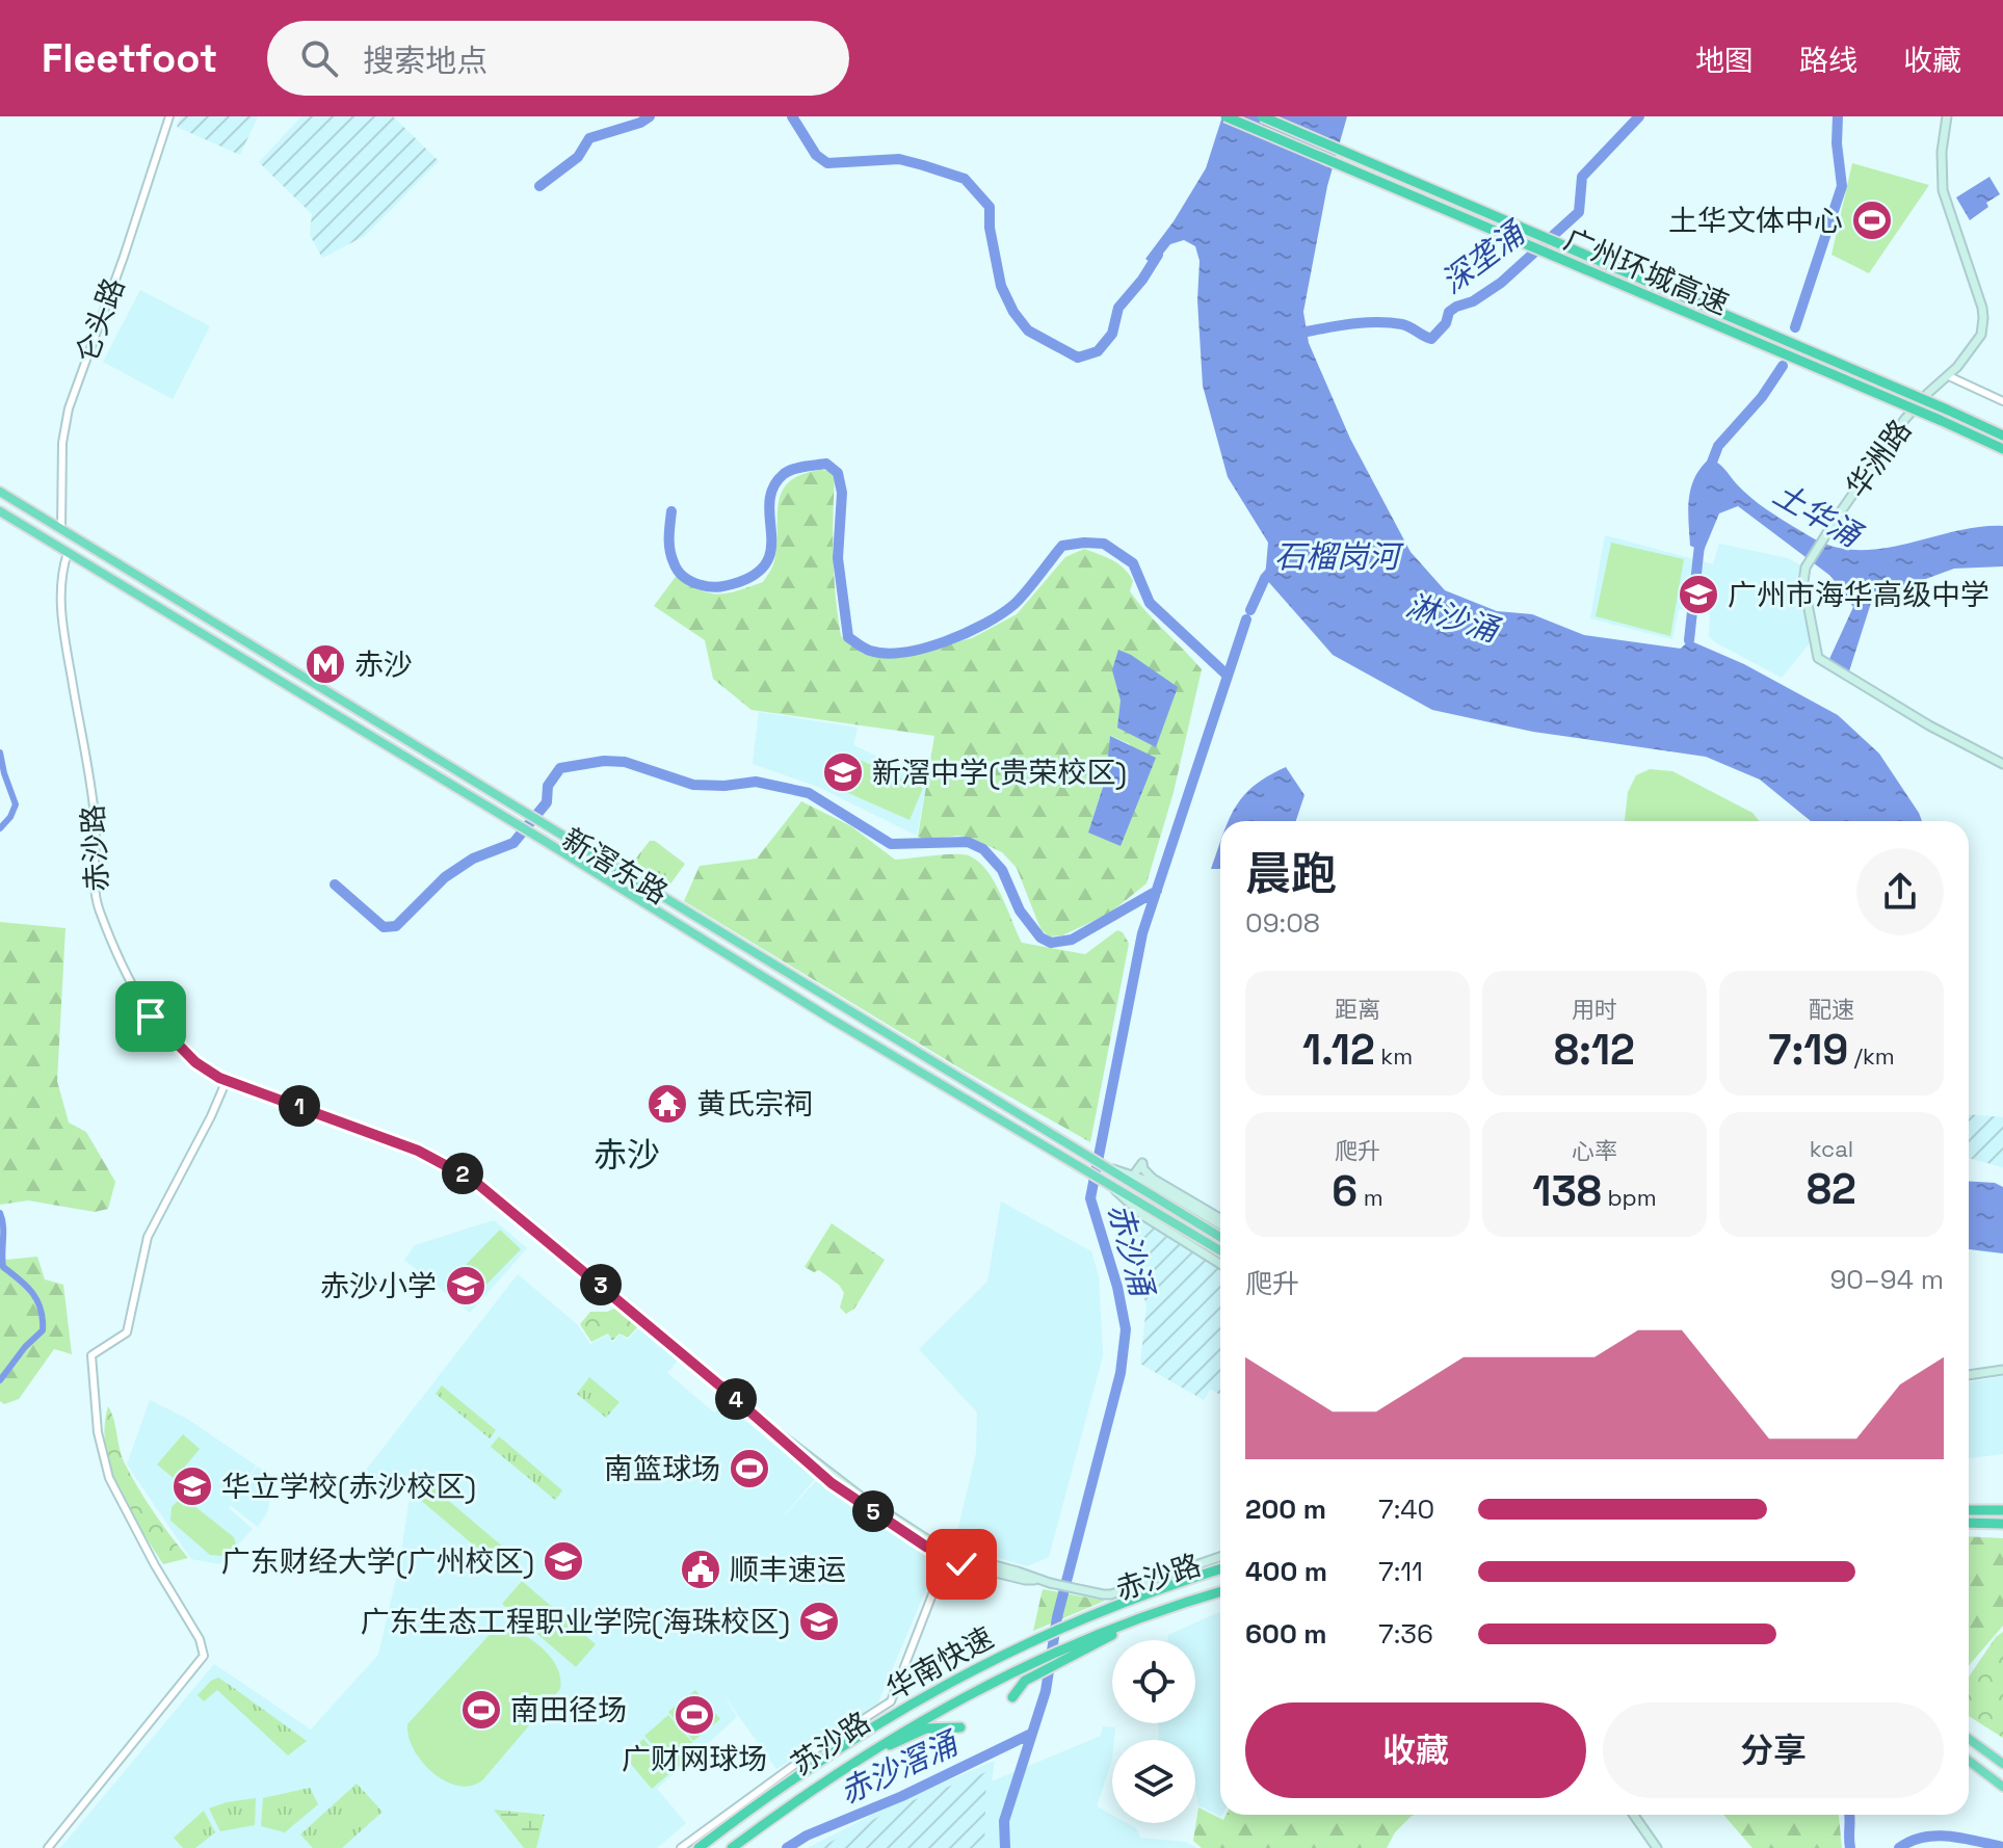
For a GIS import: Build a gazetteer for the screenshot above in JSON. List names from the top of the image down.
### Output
{
  "streets": {
    "highway": ["广州环城高速", "新滘东路", "华南快速"],
    "main road": ["华洲路", "赤沙路"],
    "street": ["仑头路", "苏沙路"]
  },
  "crossings": [
    ["仑头路", "新滘东路"],
    ["赤沙路", "新滘东路"],
    ["赤沙路", "苏沙路"]
  ],
  "districts": ["赤沙"],
  "water": [
    "深垄涌",
    "土华涌",
    "石榴岗河",
    "淋沙涌",
    "赤沙涌",
    "赤沙滘涌"
  ],
  "places": {
    "sports": [
      "土华文体中心",
      "南篮球场",
      "南田径场",
      "广财网球场"
    ],
    "school or university": [
      "广州市海华高级中学",
      "新滘中学(贵荣校区)",
      "赤沙小学",
      "华立学校(赤沙校区)",
      "广东财经大学(广州校区)",
      "广东生态工程职业学院(海珠校区)"
    ],
    "metro station": ["赤沙"],
    "temple": ["黄氏宗祠"],
    "public building": ["顺丰速运"]
  },
  "page": {
    "header": "Fleetfoot",
    "search": "搜索地点",
    "nav": ["地图", "路线", "收藏"],
    "heading": ["晨跑", "09:08"],
    "stats": [
      ["距离", "1.12 km"],
      ["用时", "8:12"],
      ["配速", "7:19 /km"],
      ["爬升", "6 m"],
      ["心率", "138 bpm"],
      ["kcal", "82"]
    ],
    "pins": [
      "1",
      "2",
      "3",
      "4",
      "5"
    ],
    "chart": ["爬升", "90–94 m"],
    "list": [
      {
        "name": "200 m",
        "note": "7:40"
      },
      {
        "name": "400 m",
        "note": "7:11"
      },
      {
        "name": "600 m",
        "note": "7:36"
      }
    ],
    "buttons": ["收藏", "分享"]
  }
}
